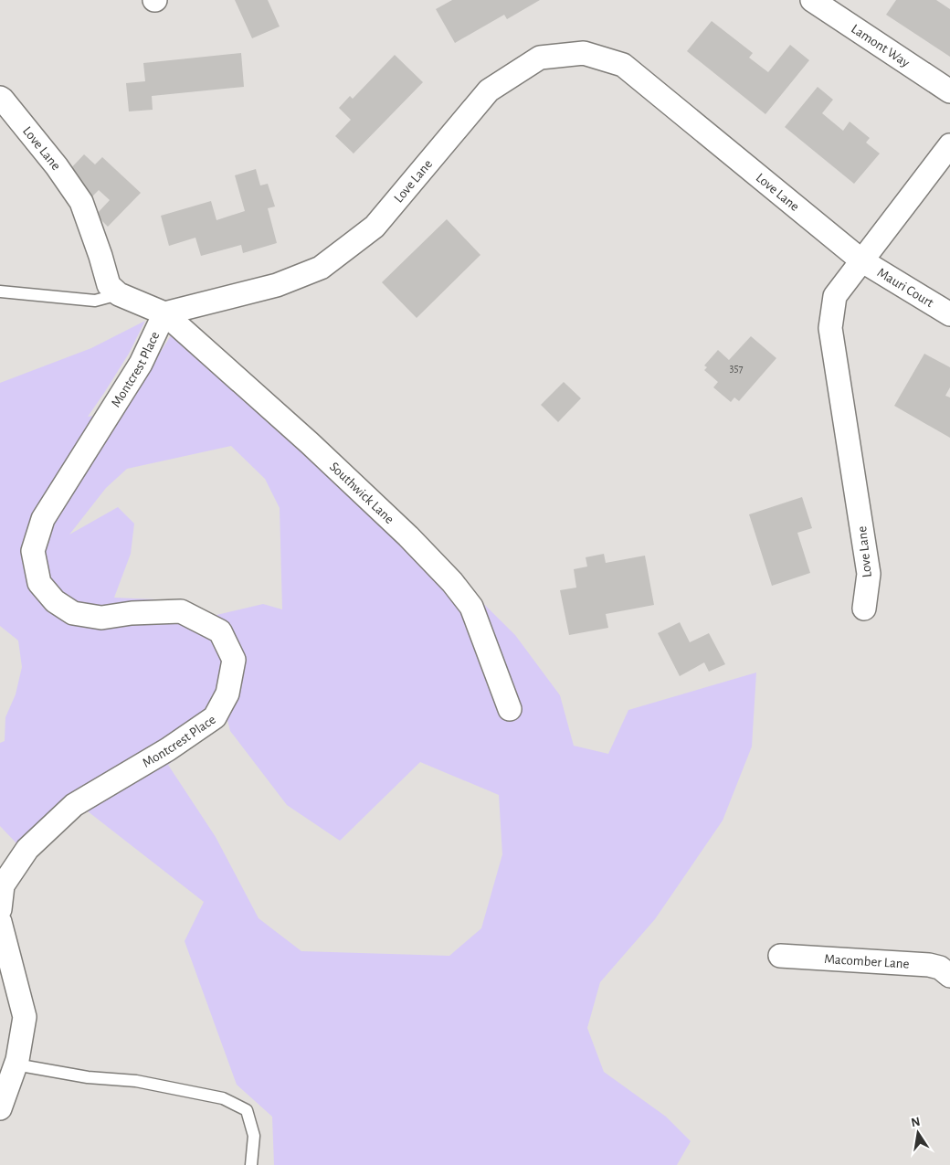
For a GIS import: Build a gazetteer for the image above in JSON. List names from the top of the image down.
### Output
{
  "streets": {
    "street": [
      "Lamont Way",
      "Love Lane",
      "Mauri Court",
      "Montcrest Place",
      "Southwick Lane",
      "Macomber Lane"
    ]
  },
  "crossings": [
    ["Love Lane", "Mauri Court"],
    ["Love Lane", "Montcrest Place"],
    ["Love Lane", "Southwick Lane"],
    ["Montcrest Place", "Southwick Lane"]
  ],
  "house_numbers": ["357"],
  "north": "top"
}
